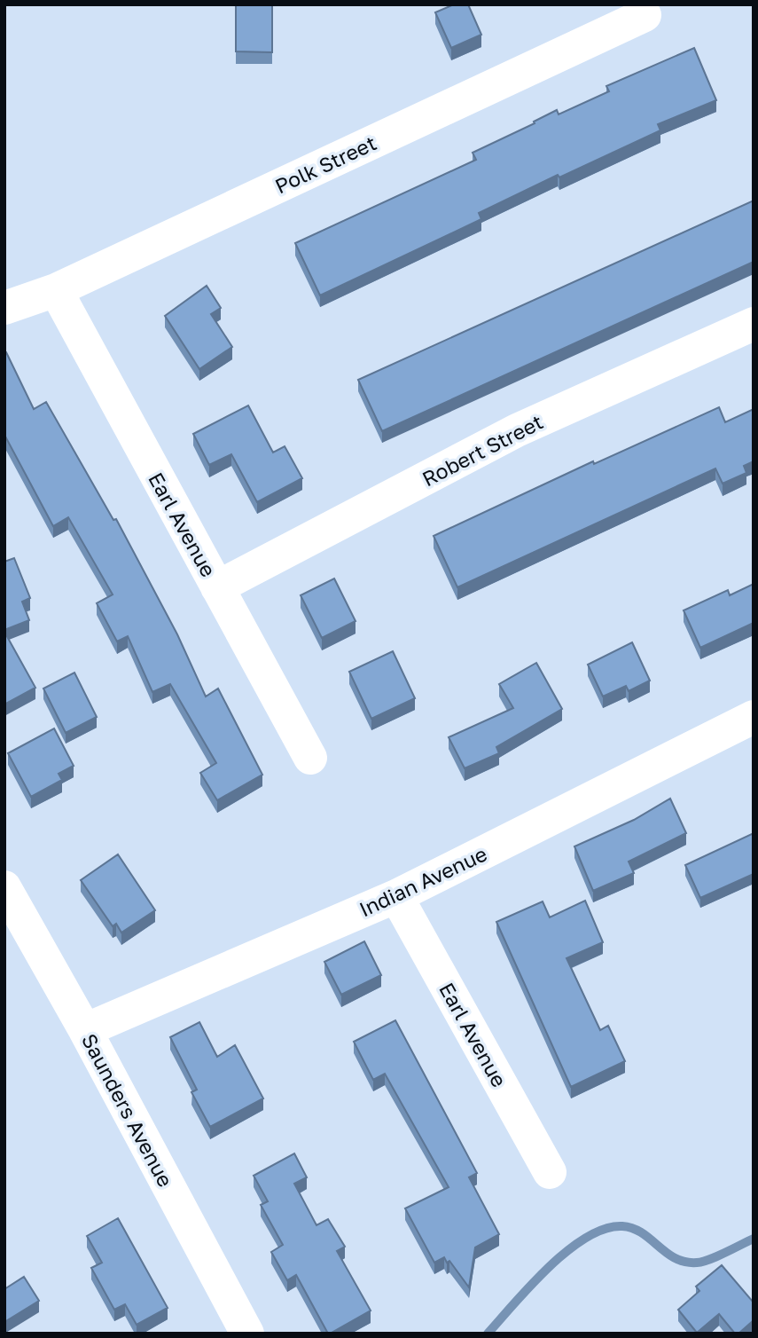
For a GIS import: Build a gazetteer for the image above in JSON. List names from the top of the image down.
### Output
{
  "streets": {
    "street": [
      "Polk Street",
      "Robert Street",
      "Earl Avenue",
      "Indian Avenue",
      "Saunders Avenue"
    ]
  },
  "crossings": [
    ["Polk Street", "Earl Avenue"],
    ["Robert Street", "Earl Avenue"],
    ["Earl Avenue", "Indian Avenue"],
    ["Indian Avenue", "Saunders Avenue"]
  ]
}
